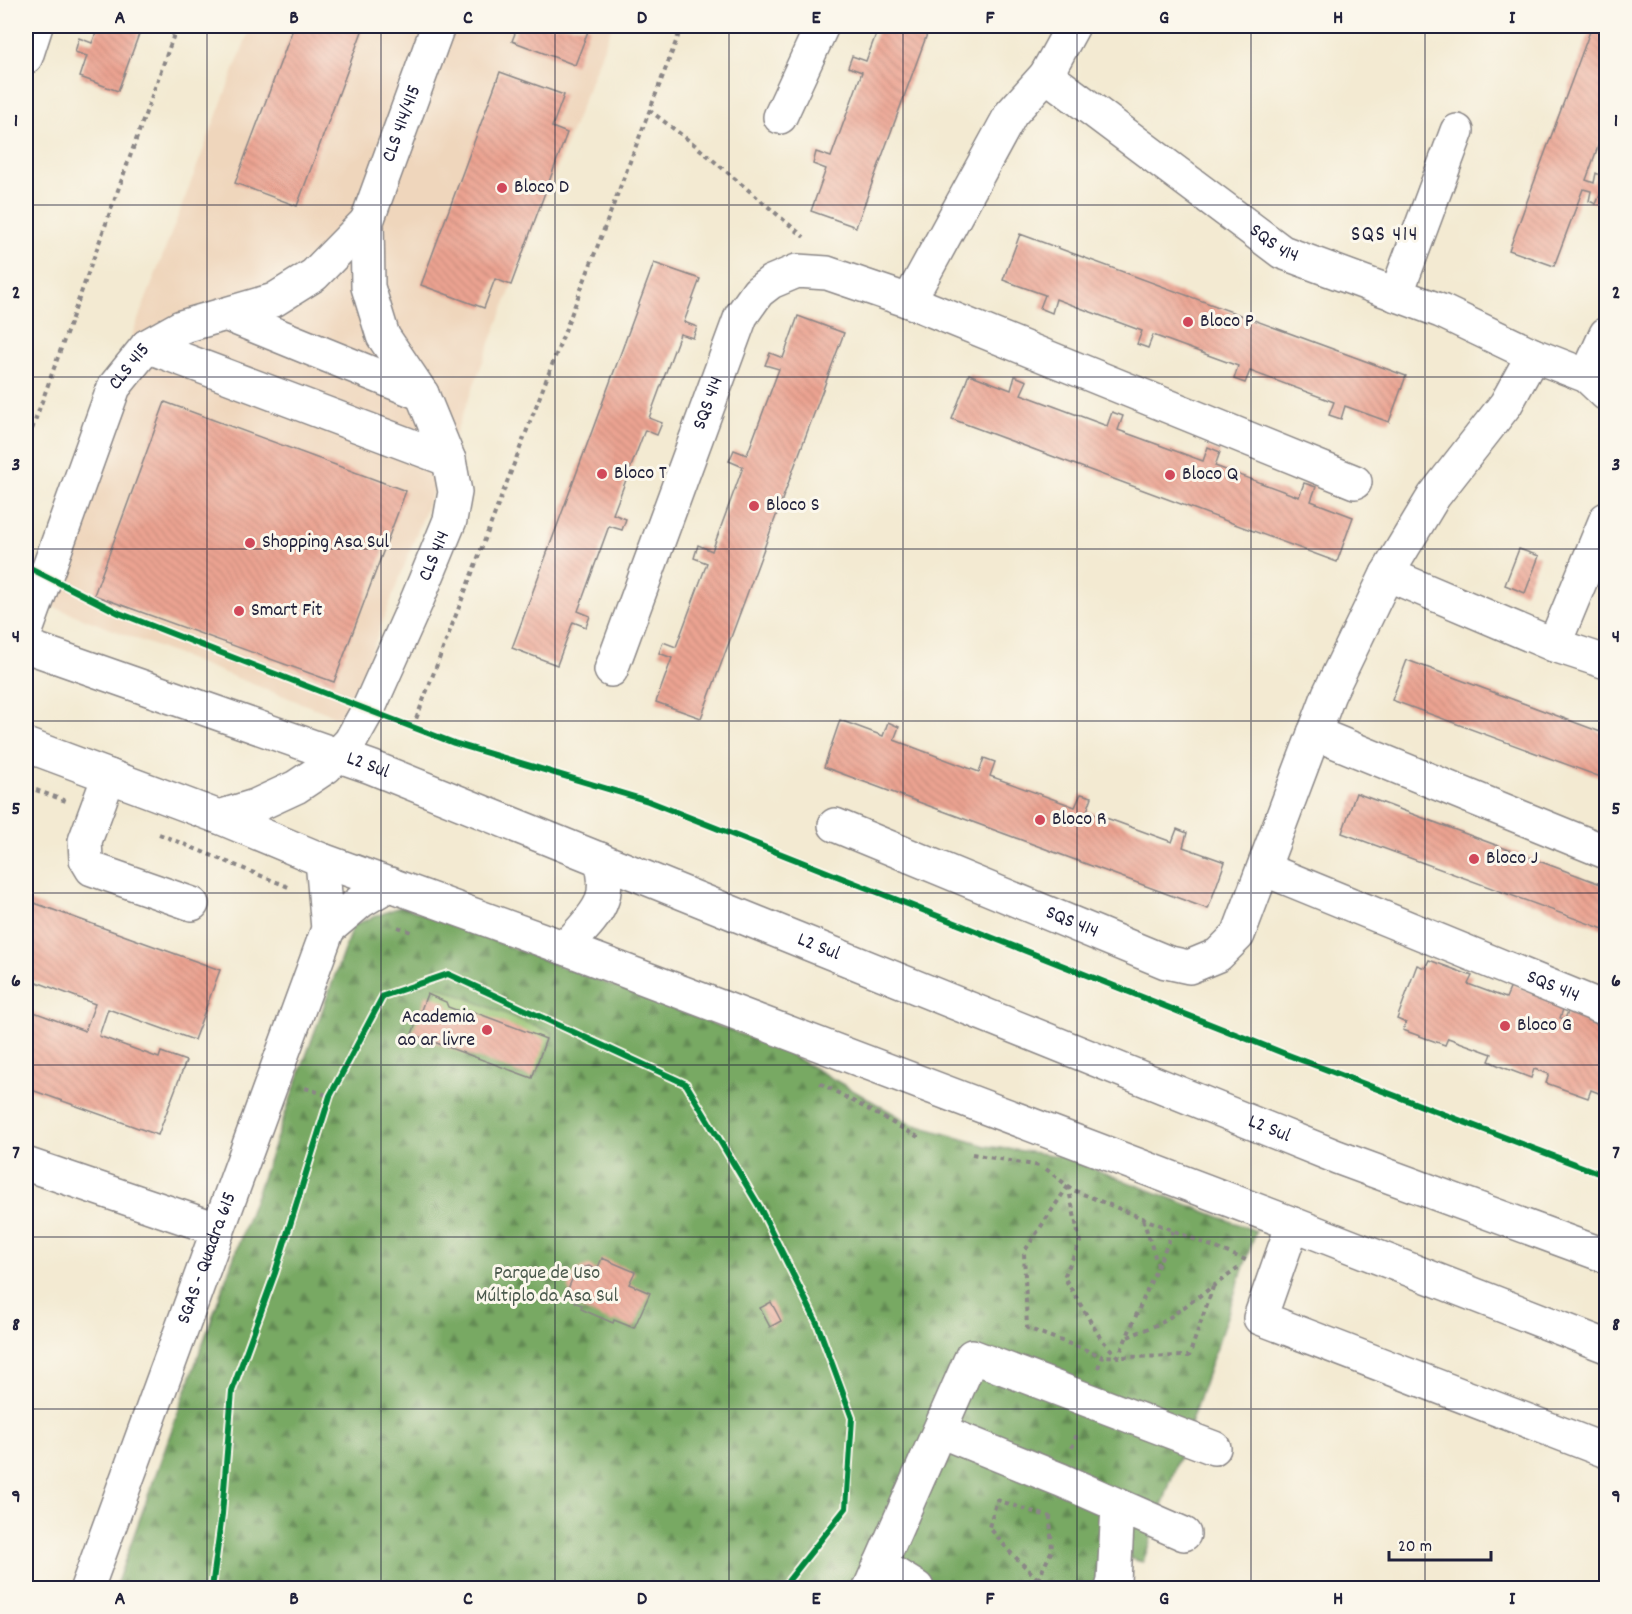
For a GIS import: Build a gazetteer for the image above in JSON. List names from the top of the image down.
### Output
{
  "streets": {
    "street": [
      "CLS 414/415",
      "SQS 414",
      "CLS 415",
      "CLS 414",
      "L2 Sul",
      "SGAS - Quadra 615"
    ]
  },
  "crossings": [
    ["CLS 414/415", "CLS 415"],
    ["CLS 414/415", "CLS 414"],
    ["CLS 415", "CLS 414"],
    ["CLS 414", "L2 Sul"]
  ],
  "districts": ["SQS 414"],
  "parks": ["Parque de Uso Múltiplo da Asa Sul"],
  "places": [
    "Bloco D",
    "Bloco P",
    "Bloco T",
    "Bloco Q",
    "Bloco S",
    "Shopping Asa Sul",
    "Smart Fit",
    "Bloco R",
    "Bloco J",
    "Bloco G",
    "Academia ao ar livre"
  ],
  "scale_bar": "20 m",
  "grid": {
    "columns": [
      "A",
      "B",
      "C",
      "D",
      "E",
      "F",
      "G",
      "H",
      "I"
    ],
    "rows": [
      "1",
      "2",
      "3",
      "4",
      "5",
      "6",
      "7",
      "8",
      "9"
    ]
  }
}
